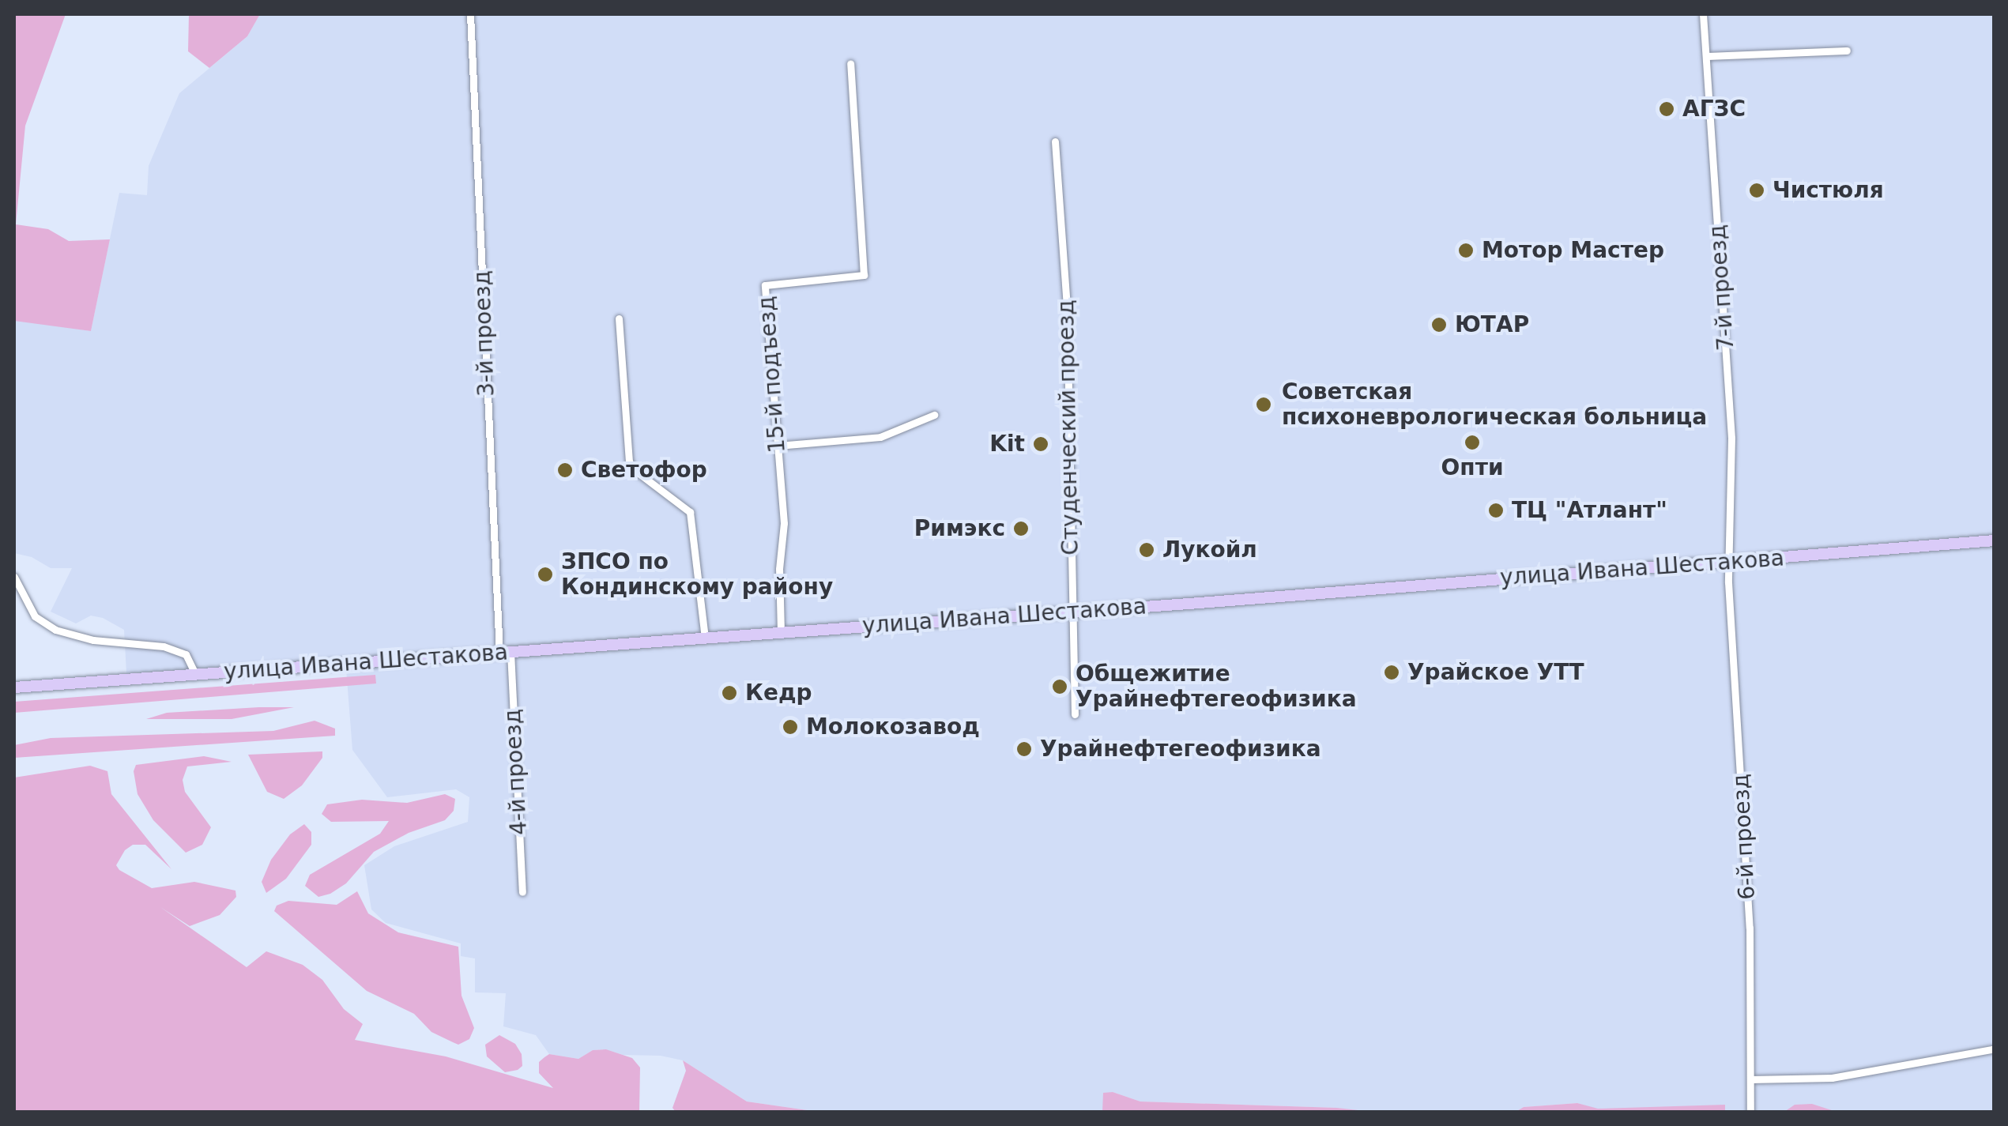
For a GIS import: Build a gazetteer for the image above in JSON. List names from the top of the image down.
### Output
{
  "streets": {
    "main road": ["улица Ивана Шестакова"],
    "street": [
      "7-й проезд",
      "3-й проезд",
      "15-й подъезд",
      "Студенческий проезд",
      "4-й проезд",
      "6-й проезд"
    ]
  },
  "crossings": [
    ["7-й проезд", "улица Ивана Шестакова"],
    ["7-й проезд", "6-й проезд"],
    ["3-й проезд", "улица Ивана Шестакова"],
    ["3-й проезд", "4-й проезд"],
    ["15-й подъезд", "улица Ивана Шестакова"],
    ["Студенческий проезд", "улица Ивана Шестакова"],
    ["улица Ивана Шестакова", "4-й проезд"],
    ["улица Ивана Шестакова", "6-й проезд"]
  ],
  "places": [
    "АГЗС",
    "Чистюля",
    "Мотор Мастер",
    "ЮТАР",
    "Советская психоневрологическая больница",
    "Опти",
    "Kit",
    "Светофор",
    "ТЦ \"Атлант\"",
    "Римэкс",
    "Лукойл",
    "ЗПСО по Кондинскому району",
    "Урайское УТТ",
    "Общежитие Урайнефтегеофизика",
    "Кедр",
    "Молокозавод",
    "Урайнефтегеофизика"
  ]
}
